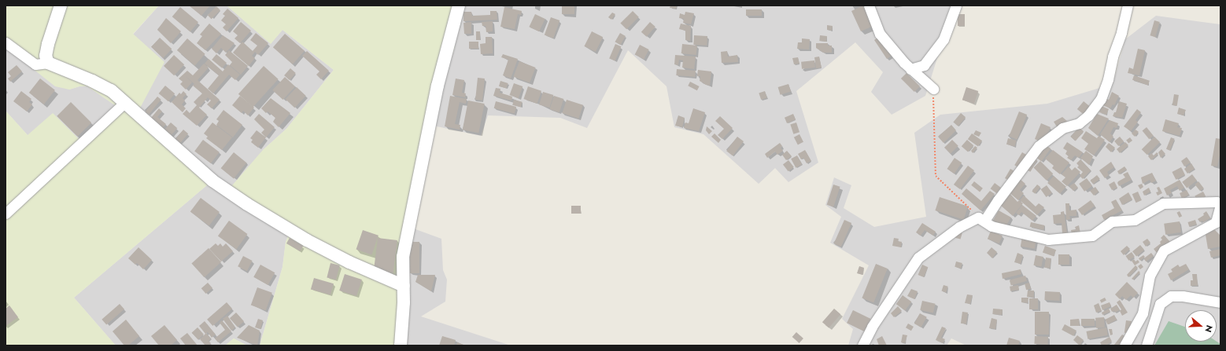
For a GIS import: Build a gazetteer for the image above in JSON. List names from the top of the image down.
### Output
{
  "north": "right"
}
